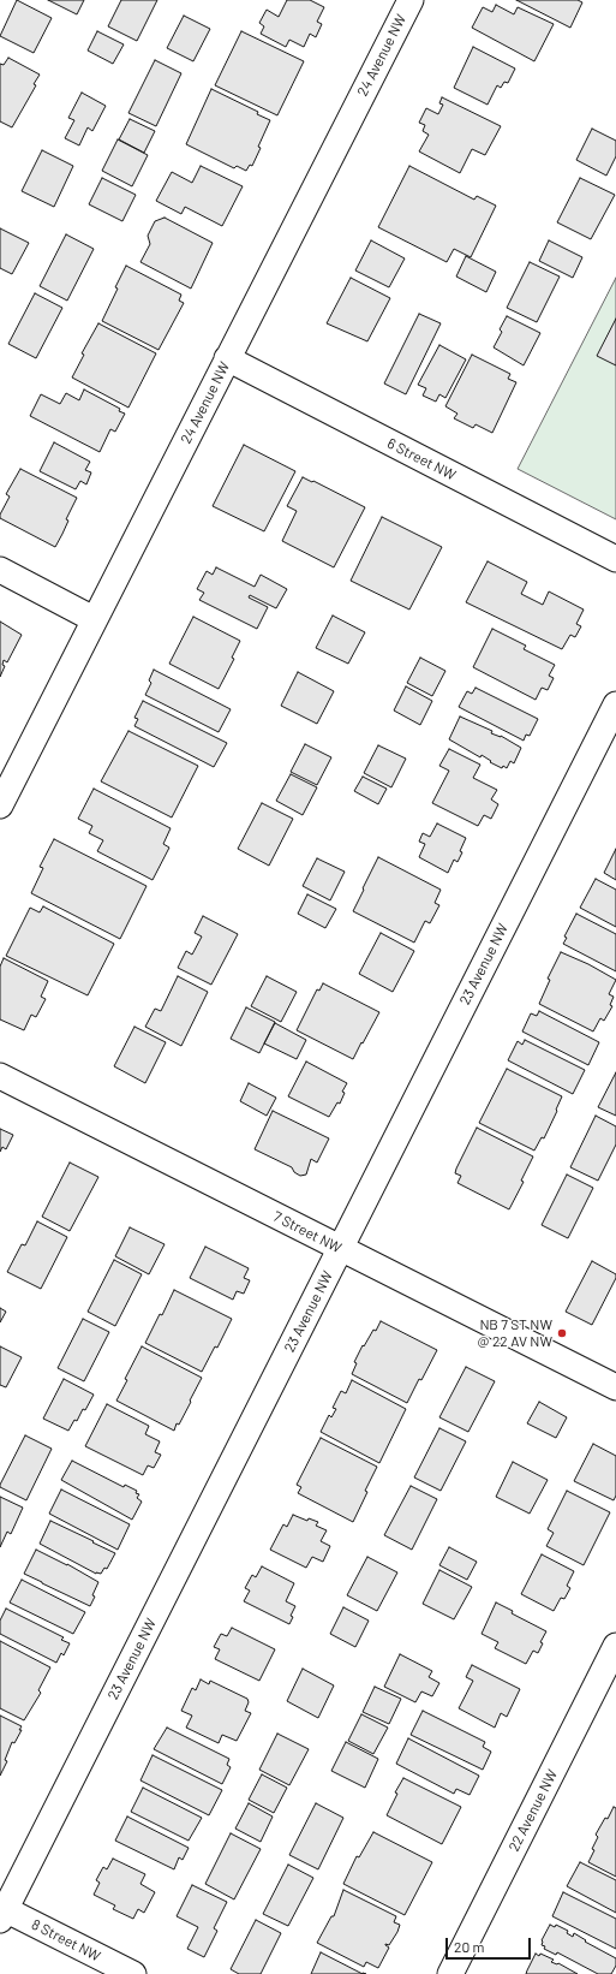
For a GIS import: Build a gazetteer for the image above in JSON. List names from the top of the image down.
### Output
{
  "streets": {
    "street": [
      "24 Avenue NW",
      "6 Street NW",
      "23 Avenue NW",
      "7 Street NW",
      "22 Avenue NW",
      "8 Street NW"
    ]
  },
  "crossings": [
    ["24 Avenue NW", "6 Street NW"],
    ["23 Avenue NW", "7 Street NW"],
    ["23 Avenue NW", "8 Street NW"]
  ],
  "places": ["NB 7 ST NW @ 22 AV NW"],
  "scale_bar": "20 m"
}
